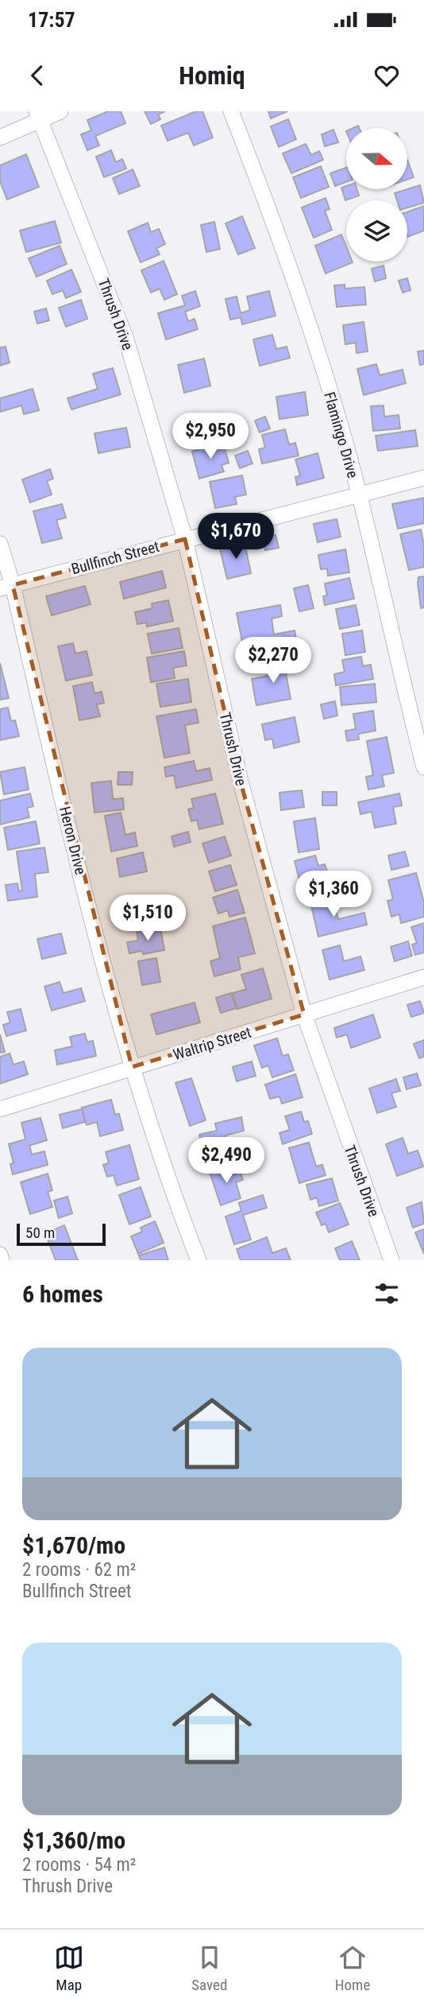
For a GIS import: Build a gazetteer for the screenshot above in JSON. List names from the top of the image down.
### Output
{
  "streets": {
    "street": [
      "Thrush Drive",
      "Flamingo Drive",
      "Bullfinch Street",
      "Heron Drive",
      "Waltrip Street"
    ]
  },
  "crossings": [
    ["Thrush Drive", "Bullfinch Street"],
    ["Thrush Drive", "Waltrip Street"],
    ["Flamingo Drive", "Bullfinch Street"],
    ["Bullfinch Street", "Heron Drive"],
    ["Heron Drive", "Waltrip Street"]
  ],
  "scale_bar": "50 m",
  "north": "right",
  "page": {
    "status": "17:57",
    "header": "Homiq",
    "price": [
      "$2,950",
      "$1,670",
      "$2,270",
      "$1,360",
      "$1,510",
      "$2,490"
    ],
    "scale": "50 m",
    "heading": "6 homes",
    "list": [
      {
        "name": "$1,670/mo",
        "note": "2 rooms · 62 m² · Bullfinch Street"
      },
      {
        "name": "$1,360/mo",
        "note": "2 rooms · 54 m² · Thrush Drive"
      }
    ],
    "tabs": ["Map", "Saved", "Home"]
  }
}
